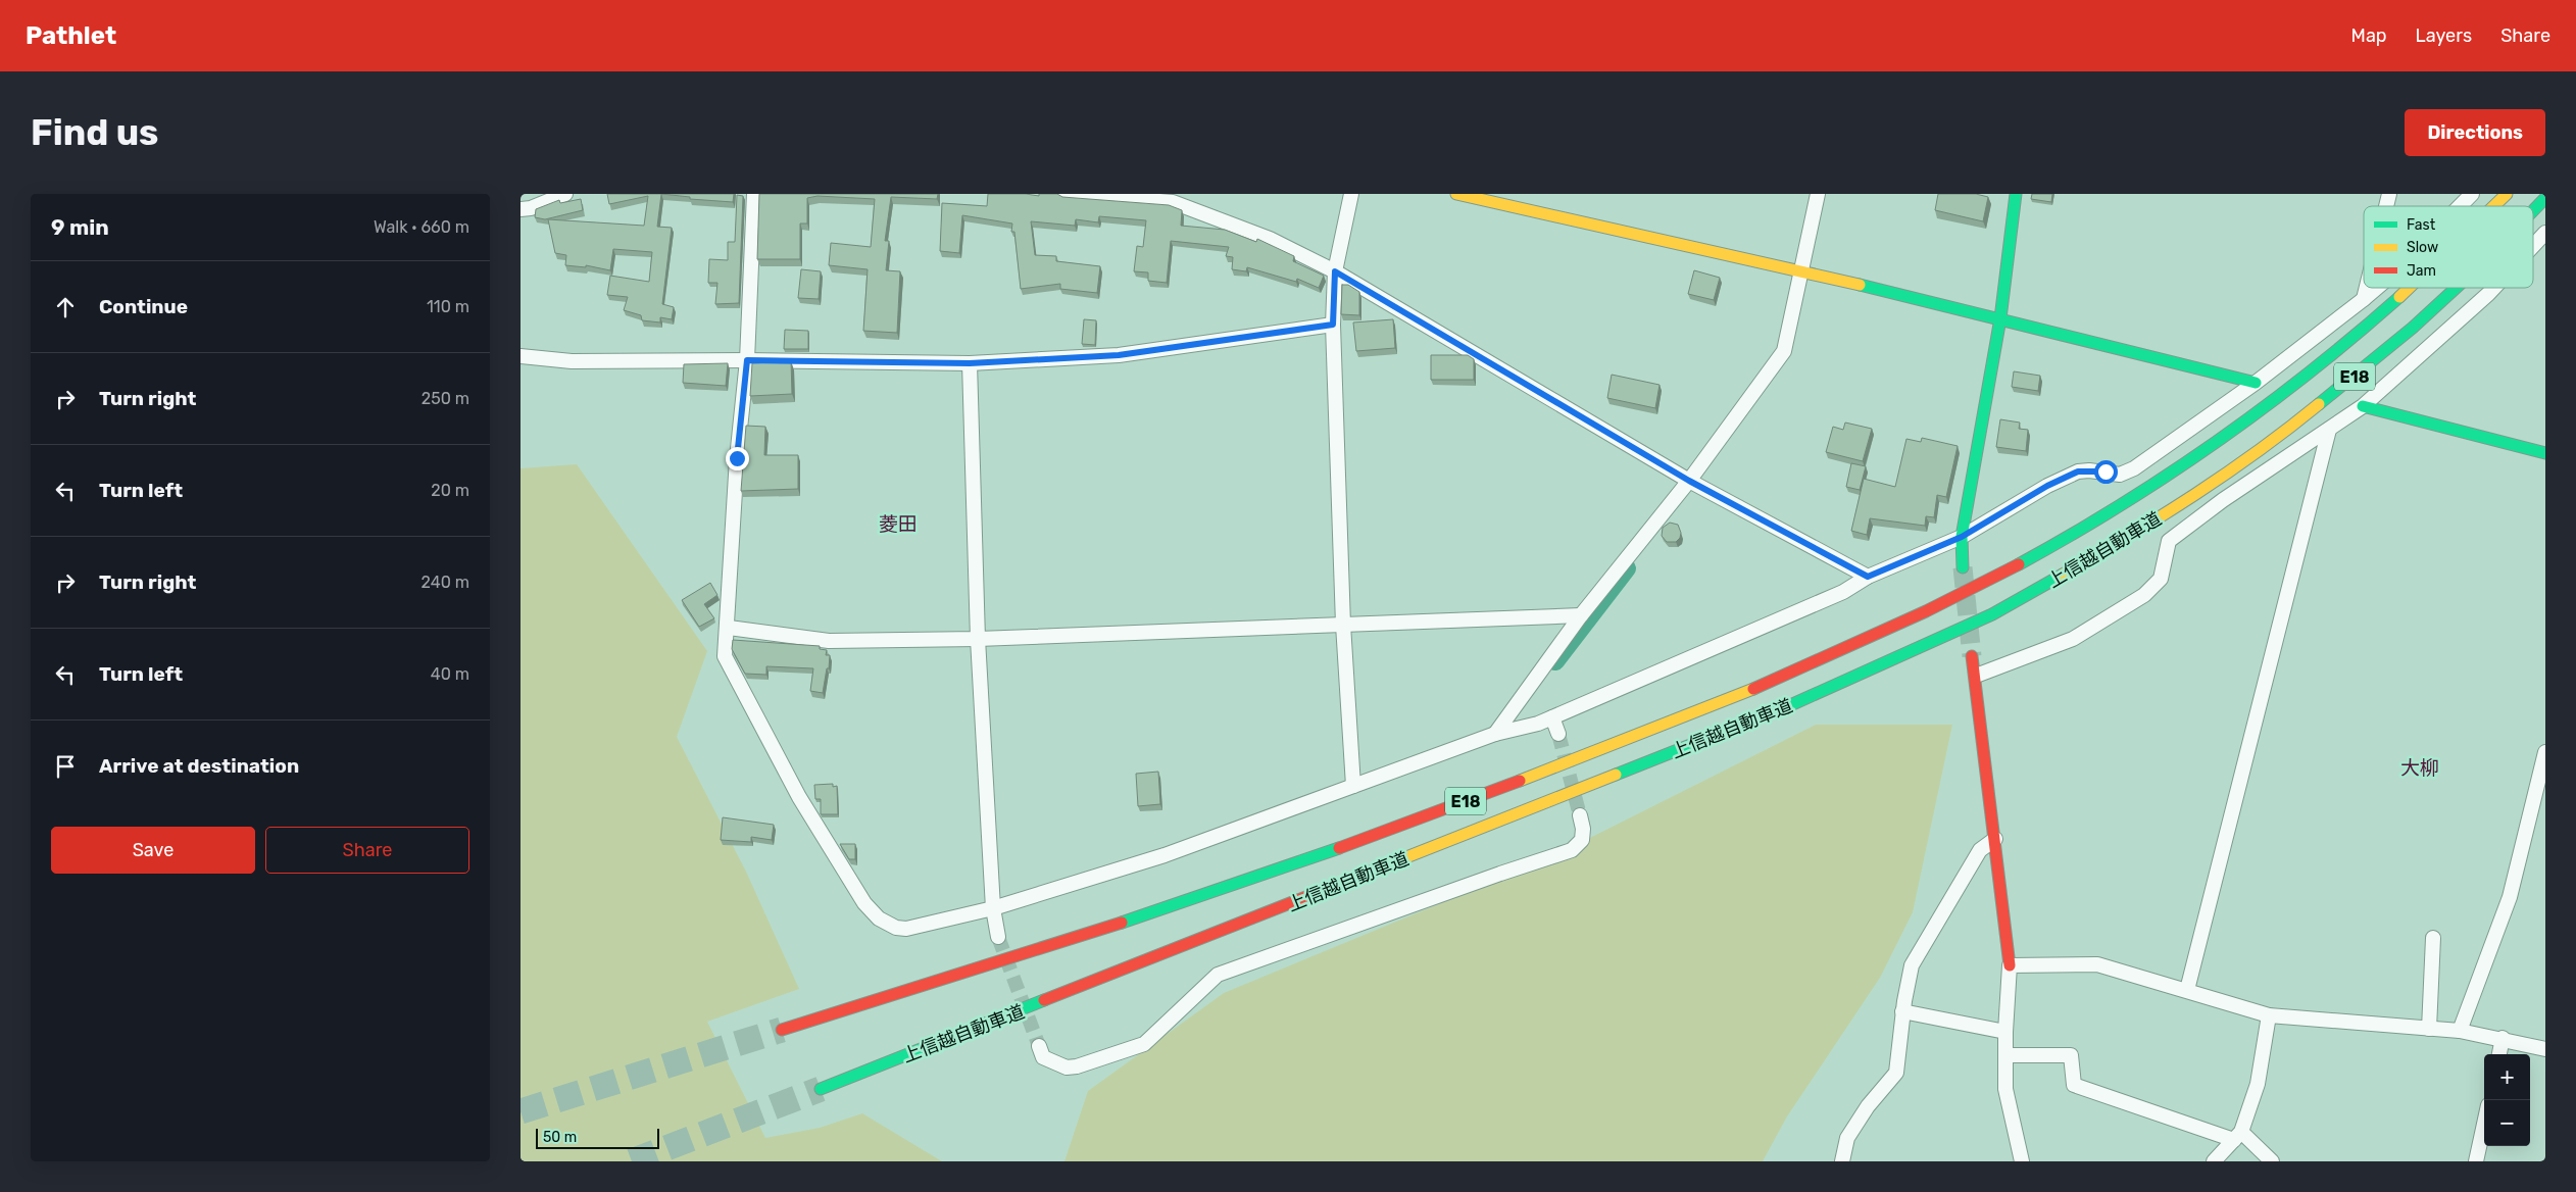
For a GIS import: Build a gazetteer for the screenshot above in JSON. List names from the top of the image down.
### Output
{
  "streets": {
    "main road": ["E18", "上信越自動車道"]
  },
  "districts": ["菱田", "大柳"],
  "legend": ["Fast", "Slow", "Jam"],
  "scale_bar": "50 m",
  "page": {
    "header": "Pathlet",
    "nav": ["Map", "Layers", "Share"],
    "buttons": [
      "Directions",
      ["Save", "Share"]
    ],
    "title": "Find us",
    "heading": ["9 min", "Walk · 660 m"],
    "list": [
      ["Continue", "110 m"],
      ["Turn right", "250 m"],
      ["Turn left", "20 m"],
      ["Turn right", "240 m"],
      ["Turn left", "40 m"],
      "Arrive at destination"
    ],
    "map_buttons": ["+", "−"],
    "scale": "50 m"
  }
}
